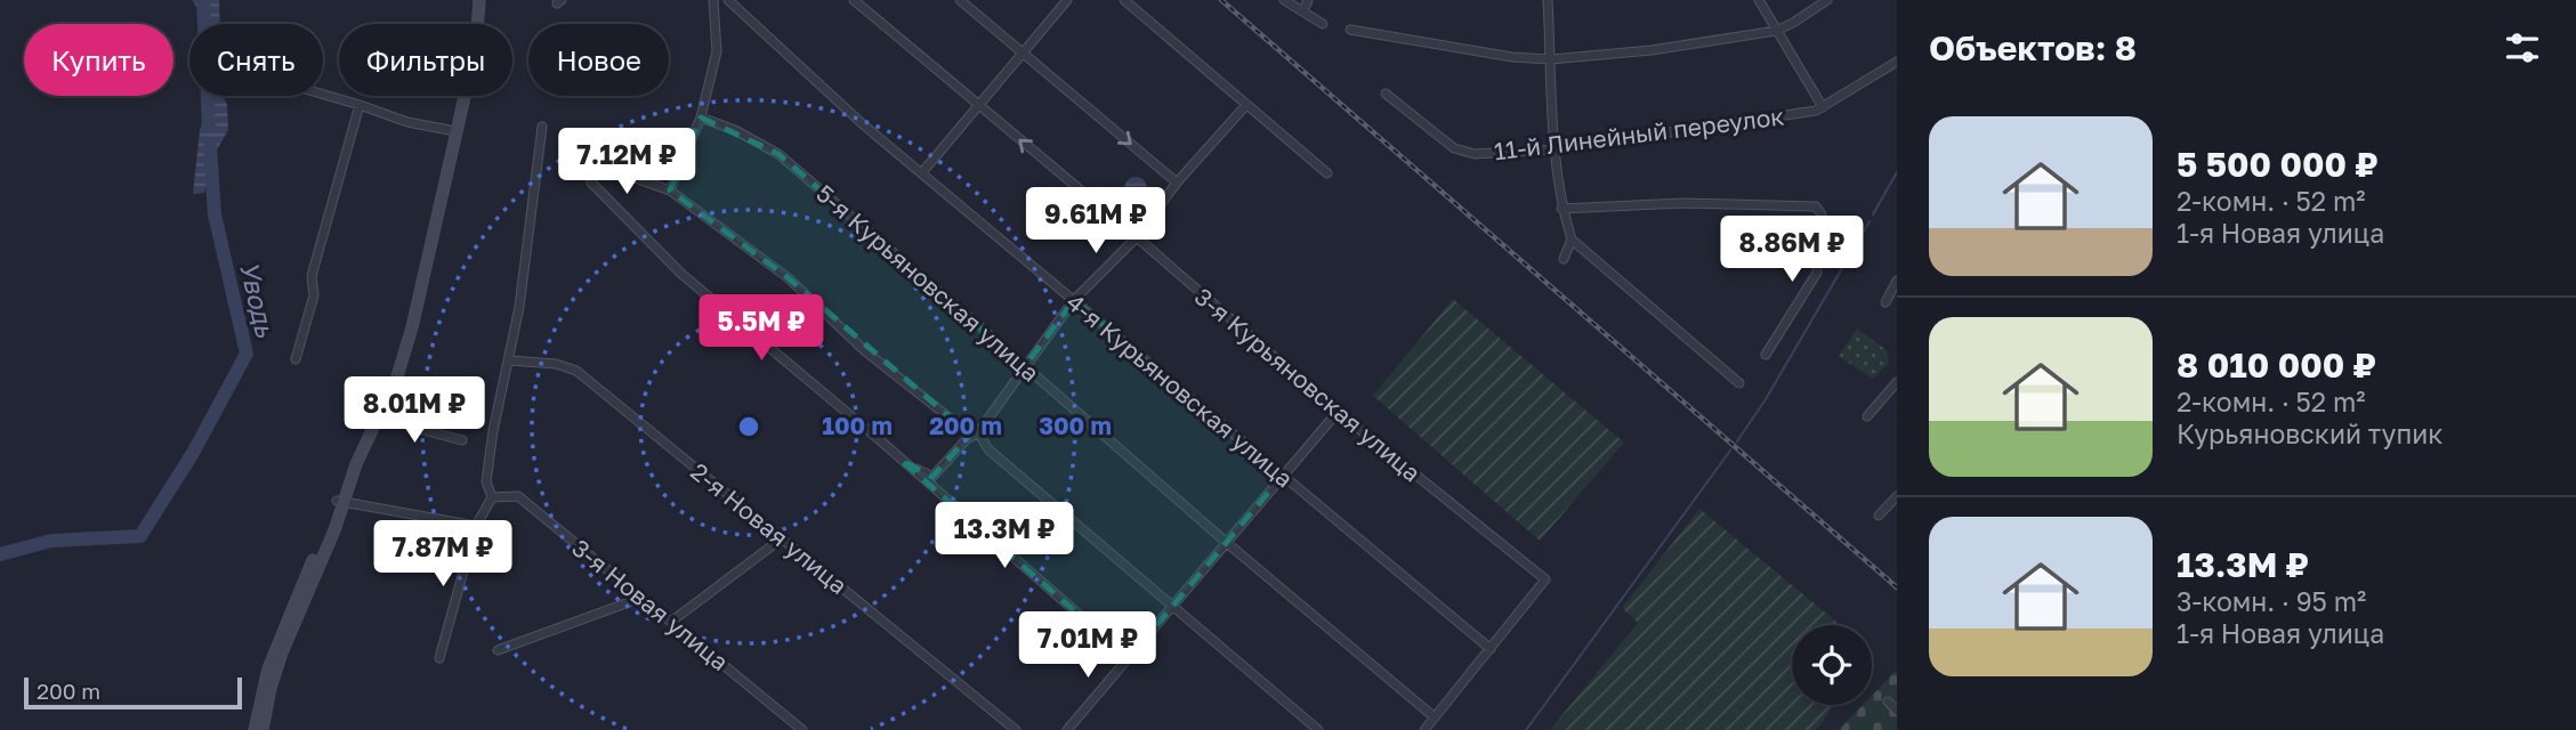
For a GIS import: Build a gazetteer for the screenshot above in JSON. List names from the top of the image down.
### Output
{
  "streets": {
    "street": [
      "11-й Линейный переулок",
      "5-я Курьяновская улица",
      "3-я Курьяновская улица",
      "4-я Курьяновская улица",
      "2-я Новая улица",
      "3-я Новая улица"
    ]
  },
  "crossings": [
    ["3-я Курьяновская улица", "4-я Курьяновская улица"]
  ],
  "water": ["Уводь"],
  "scale_bar": "200 m",
  "page": {
    "heading": "Объектов: 8",
    "chip": [
      "Купить",
      "Снять",
      "Фильтры",
      "Новое"
    ],
    "list": [
      {
        "name": "5 500 000 ₽",
        "note": "2-комн. · 52 m² · 1-я Новая улица"
      },
      {
        "name": "8 010 000 ₽",
        "note": "2-комн. · 52 m² · Курьяновский тупик"
      },
      {
        "name": "13.3M ₽",
        "note": "3-комн. · 95 m² · 1-я Новая улица"
      }
    ],
    "price": [
      "7.12M ₽",
      "9.61M ₽",
      "8.86M ₽",
      "5.5M ₽",
      "8.01M ₽",
      "13.3M ₽",
      "7.87M ₽",
      "7.01M ₽"
    ],
    "scale": "200 m"
  },
  "rings": ["100 m", "200 m", "300 m"]
}
